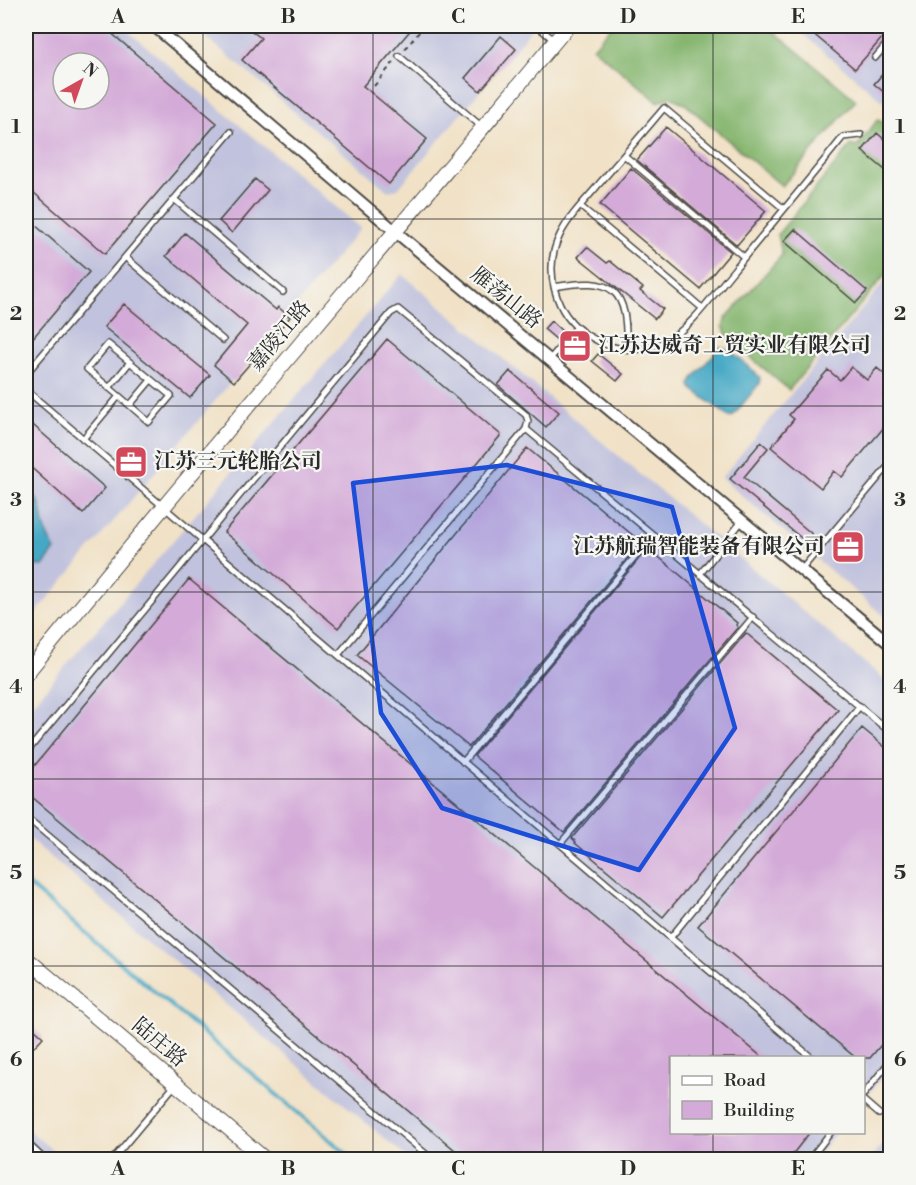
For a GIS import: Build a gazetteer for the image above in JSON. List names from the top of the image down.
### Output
{
  "streets": {
    "street": ["雁荡山路", "嘉陵江路", "陆庄路"]
  },
  "crossings": [
    ["雁荡山路", "嘉陵江路"]
  ],
  "places": {
    "office": ["江苏达威奇工贸实业有限公司", "江苏三元轮胎公司", "江苏航瑞智能装备有限公司"]
  },
  "legend": ["Road", "Building"],
  "north": "top right",
  "grid": {
    "columns": [
      "A",
      "B",
      "C",
      "D",
      "E"
    ],
    "rows": [
      "1",
      "2",
      "3",
      "4",
      "5",
      "6"
    ]
  }
}
